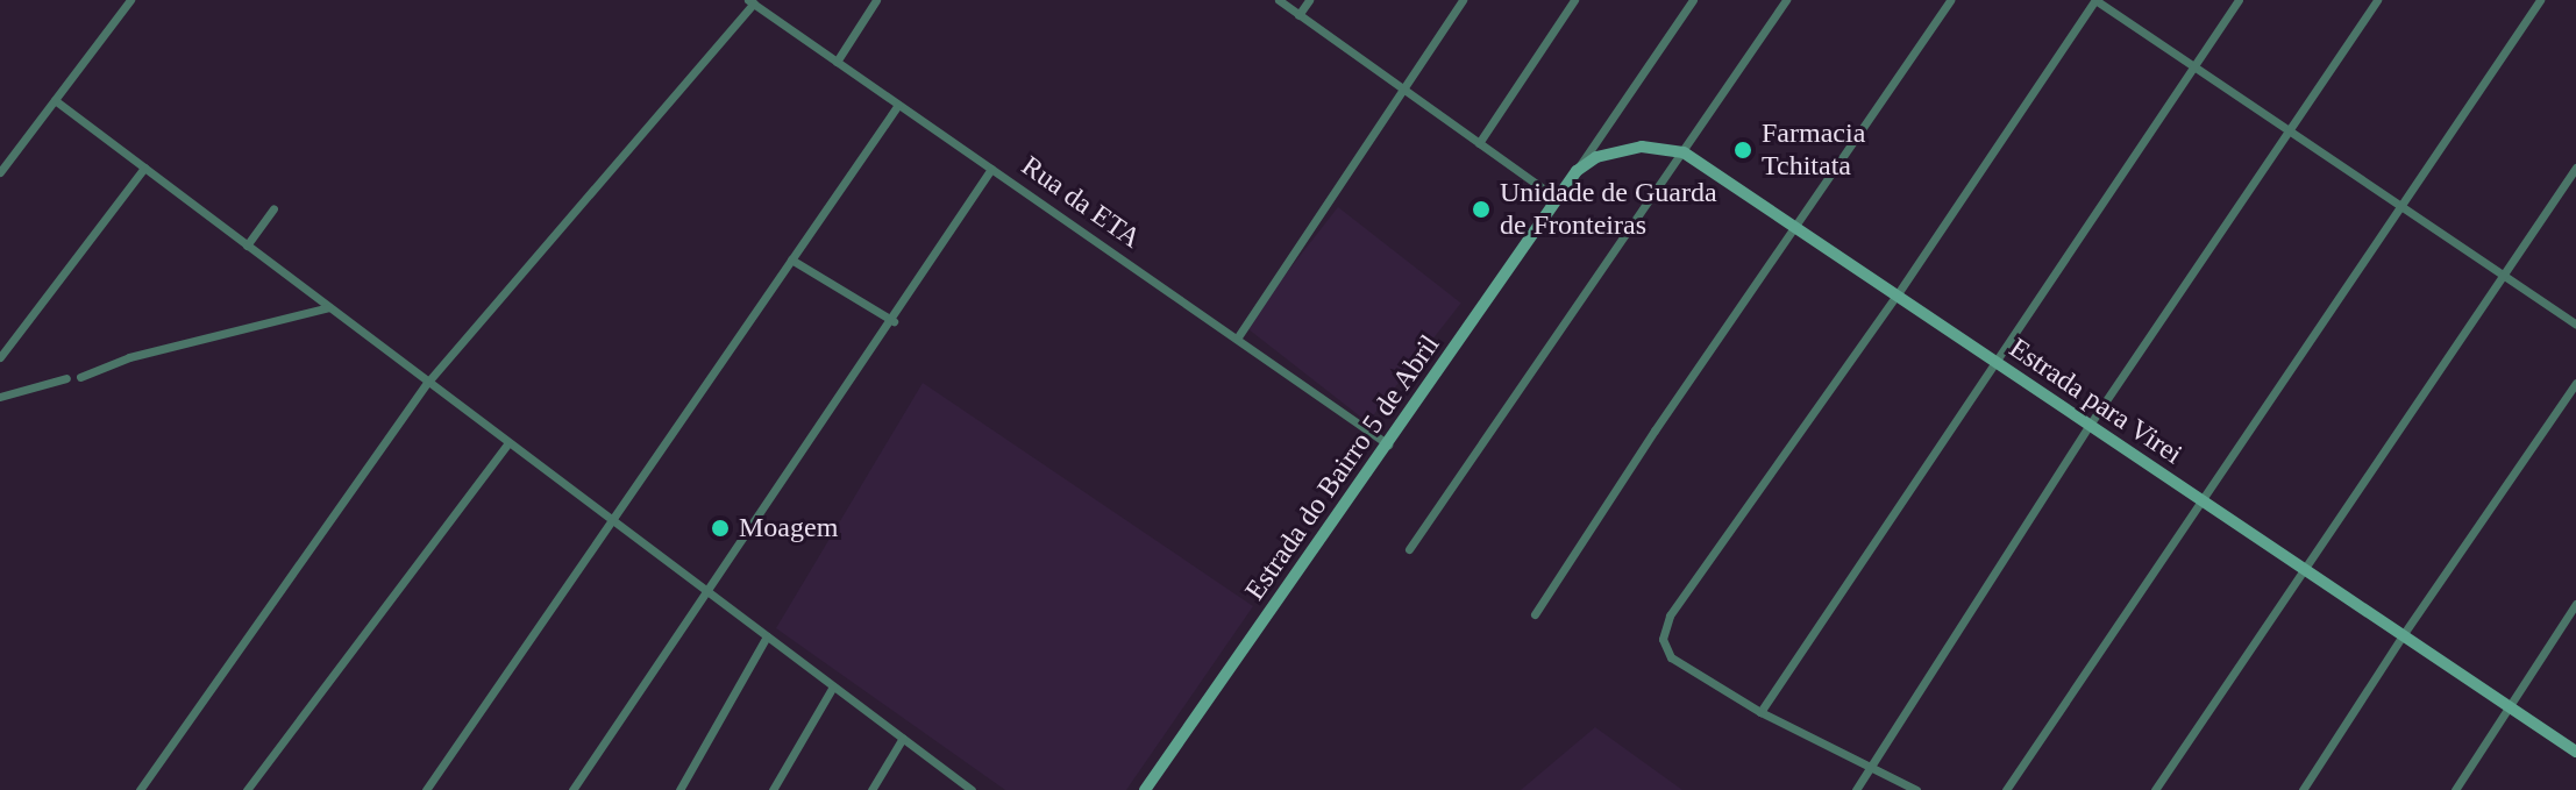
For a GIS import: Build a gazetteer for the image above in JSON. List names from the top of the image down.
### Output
{
  "streets": {
    "street": ["Rua da ETA", "Estrada para Virei", "Estrada do Bairro 5 de Abril"]
  },
  "crossings": [
    ["Rua da ETA", "Estrada do Bairro 5 de Abril"],
    ["Estrada para Virei", "Estrada do Bairro 5 de Abril"]
  ],
  "places": ["Farmacia Tchitata", "Unidade de Guarda de Fronteiras", "Moagem"]
}
